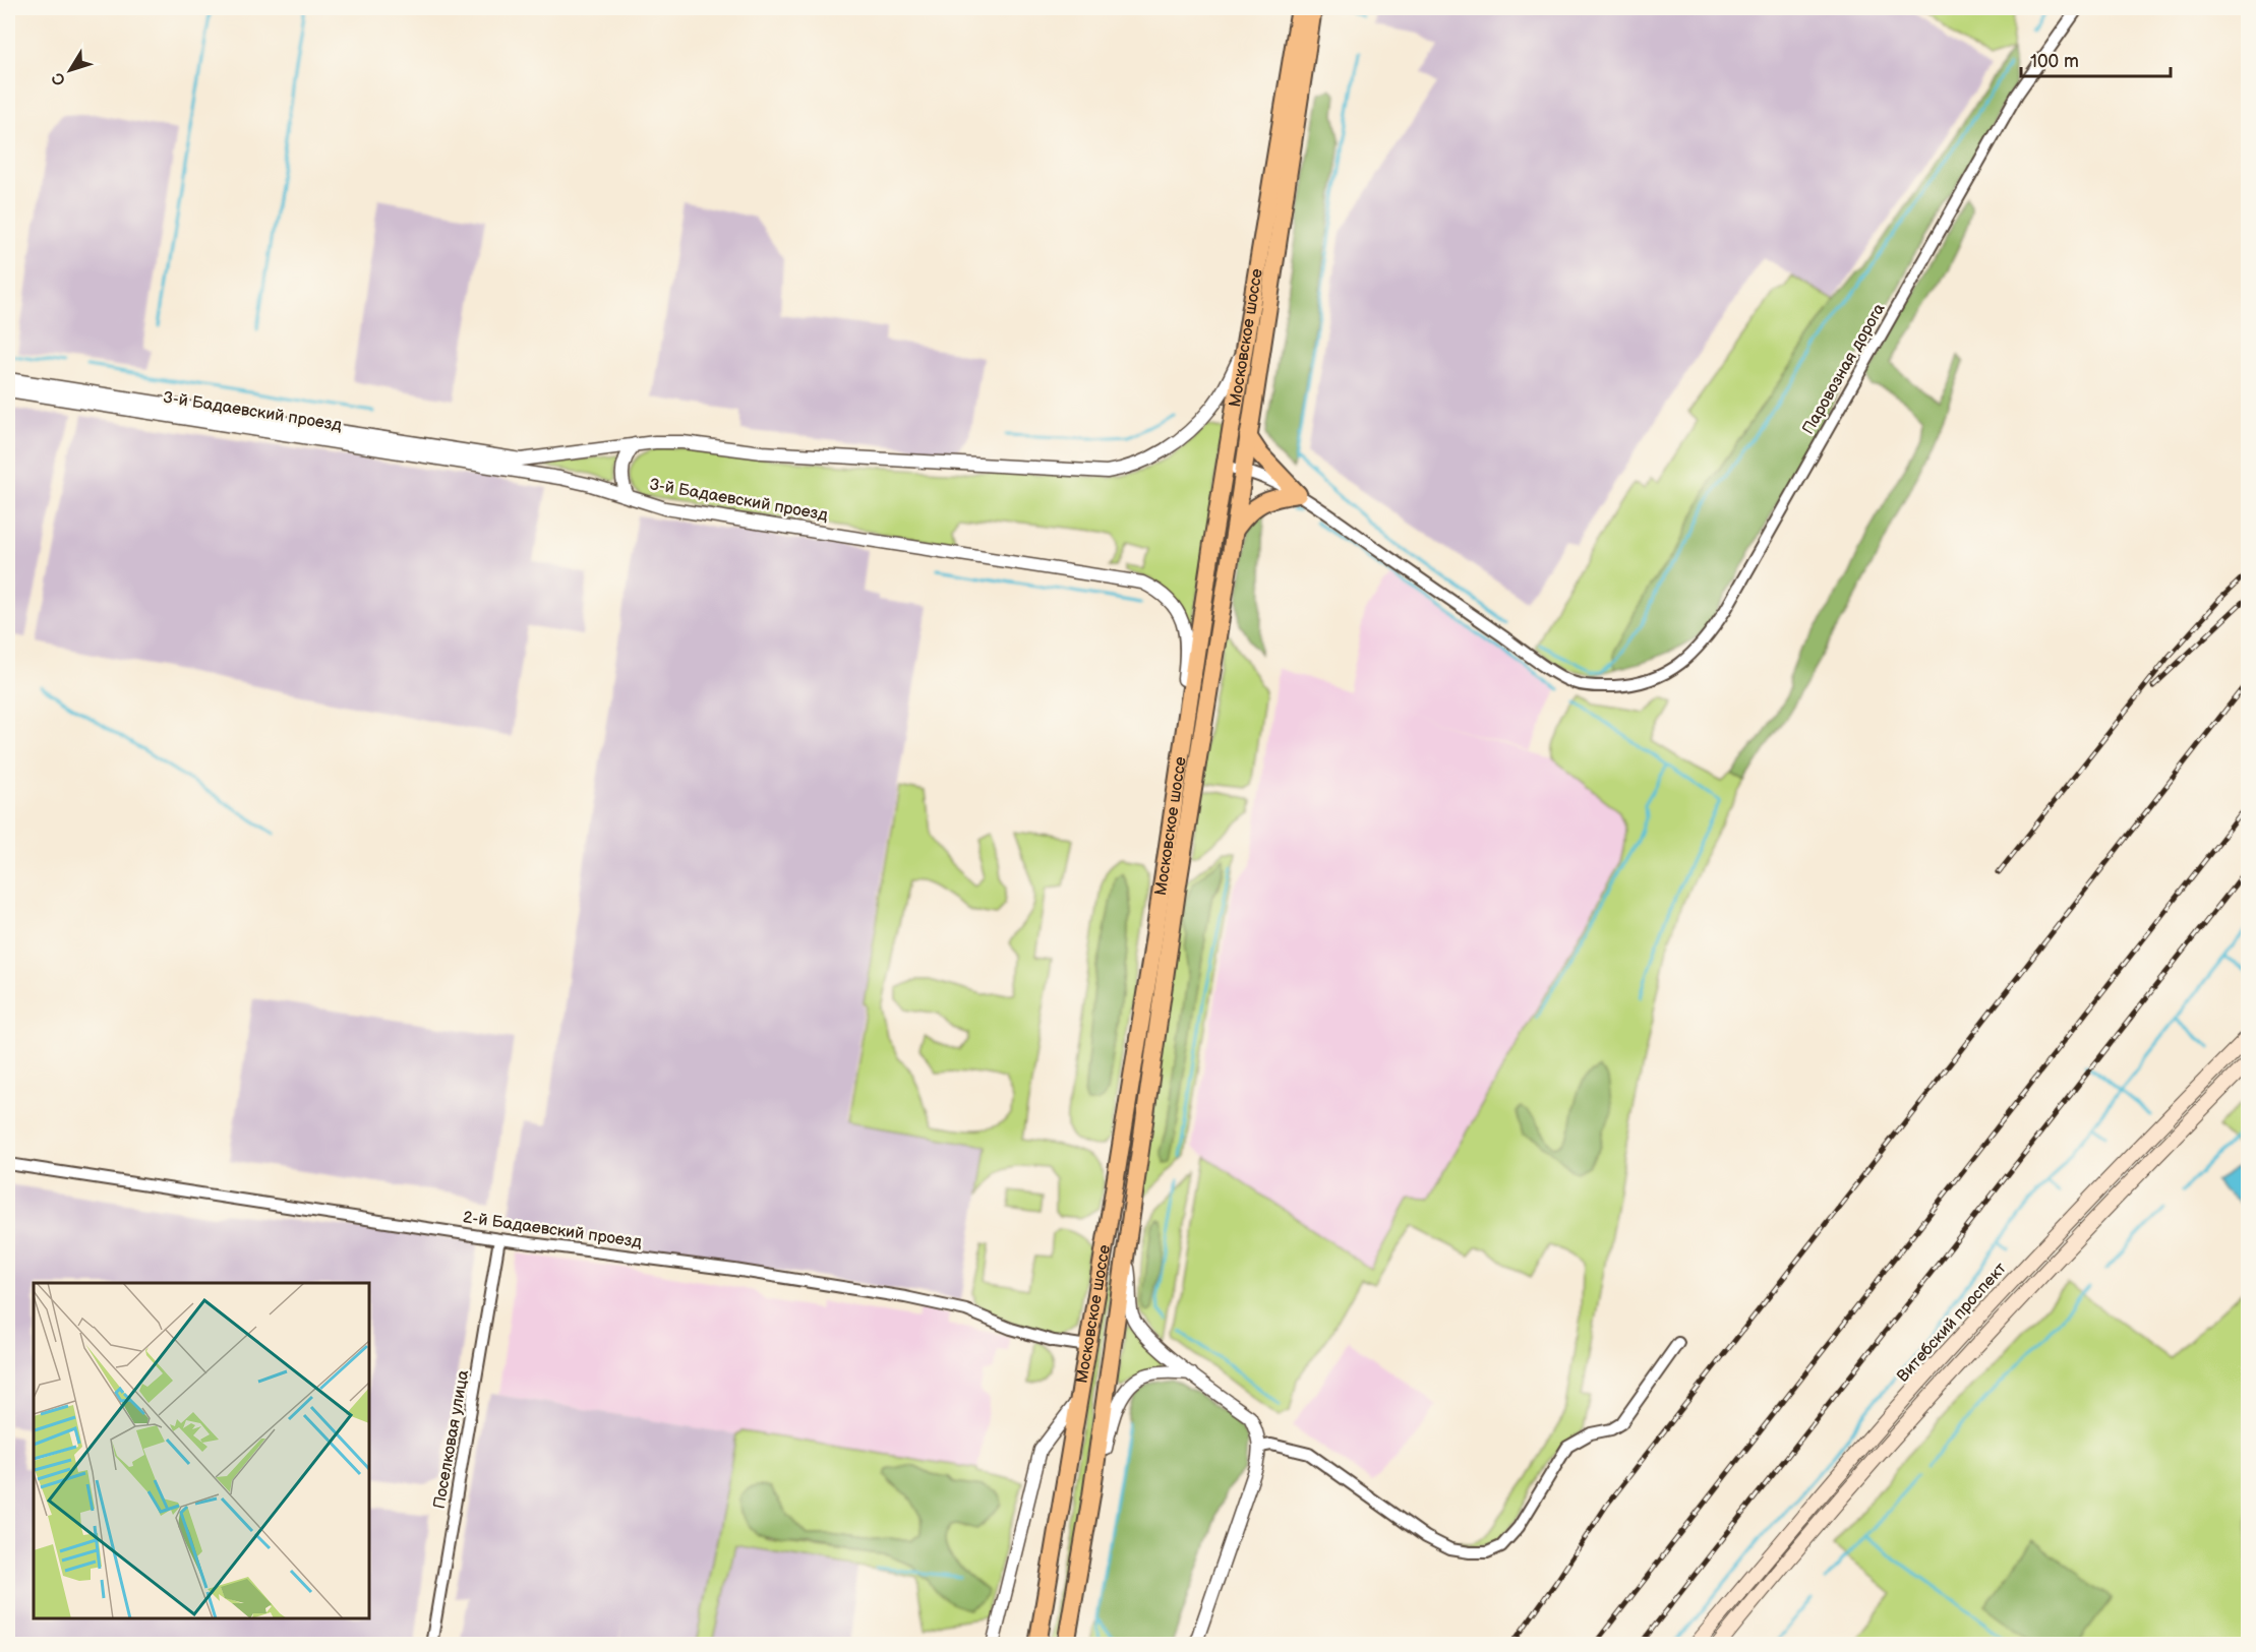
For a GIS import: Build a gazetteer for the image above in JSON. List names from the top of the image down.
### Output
{
  "streets": {
    "highway": ["Московское шоссе"],
    "main road": ["Витебский проспект"],
    "street": [
      "Паровозная дорога",
      "3-й Бадаевский проезд",
      "2-й Бадаевский проезд",
      "Поселковая улица"
    ]
  },
  "crossings": [
    ["Московское шоссе", "Паровозная дорога"],
    ["Московское шоссе", "3-й Бадаевский проезд"],
    ["Московское шоссе", "2-й Бадаевский проезд"],
    ["2-й Бадаевский проезд", "Поселковая улица"]
  ],
  "scale_bar": "100 m",
  "north": "bottom left"
}
